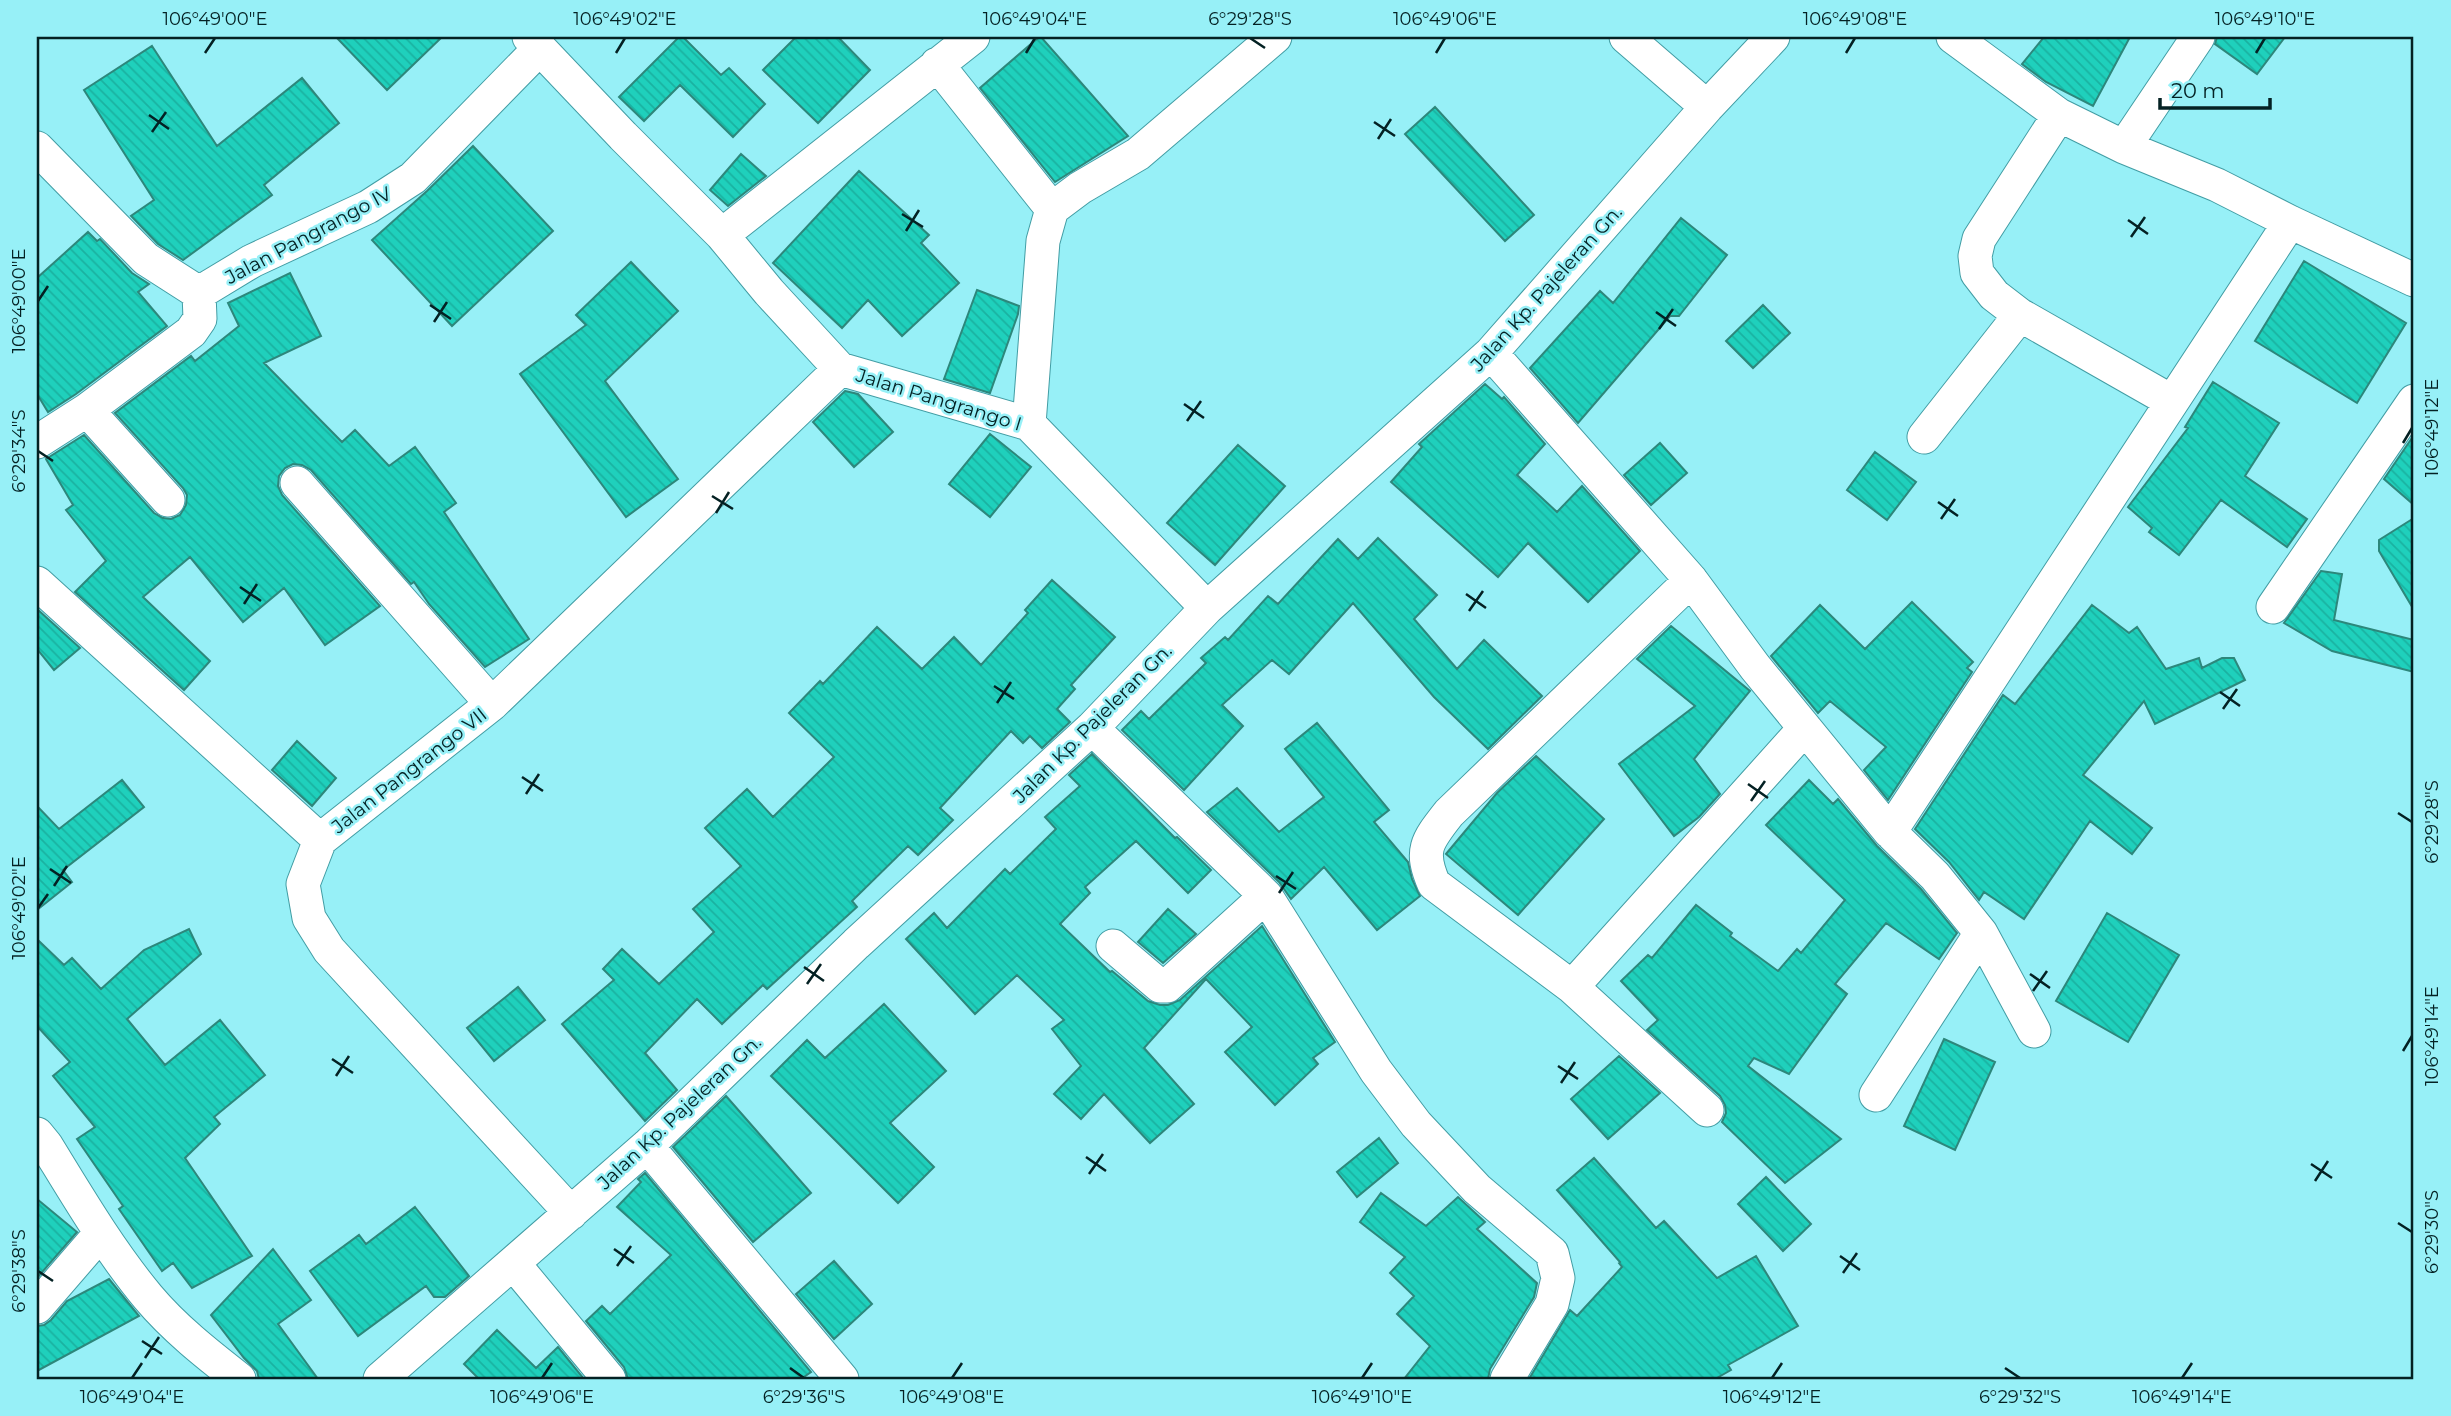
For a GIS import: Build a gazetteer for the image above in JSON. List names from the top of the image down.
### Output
{
  "streets": {
    "street": [
      "Jalan Pangrango IV",
      "Jalan Kp. Pajeleran Gn.",
      "Jalan Pangrango I",
      "Jalan Pangrango VII"
    ]
  },
  "crossings": [
    ["Jalan Pangrango IV", "Jalan Pangrango I"],
    ["Jalan Kp. Pajeleran Gn.", "Jalan Pangrango I"],
    ["Jalan Kp. Pajeleran Gn.", "Jalan Pangrango VII"],
    ["Jalan Pangrango I", "Jalan Pangrango VII"]
  ],
  "scale_bar": "20 m",
  "coordinates": [
    "106°49'00\"E",
    "106°49'02\"E",
    "106°49'04\"E",
    "6°29'28\"S",
    "106°49'06\"E",
    "106°49'08\"E",
    "106°49'10\"E",
    "106°49'12\"E",
    "6°29'34\"S",
    "106°49'14\"E",
    "6°29'30\"S",
    "6°29'38\"S",
    "6°29'36\"S",
    "6°29'32\"S"
  ]
}
